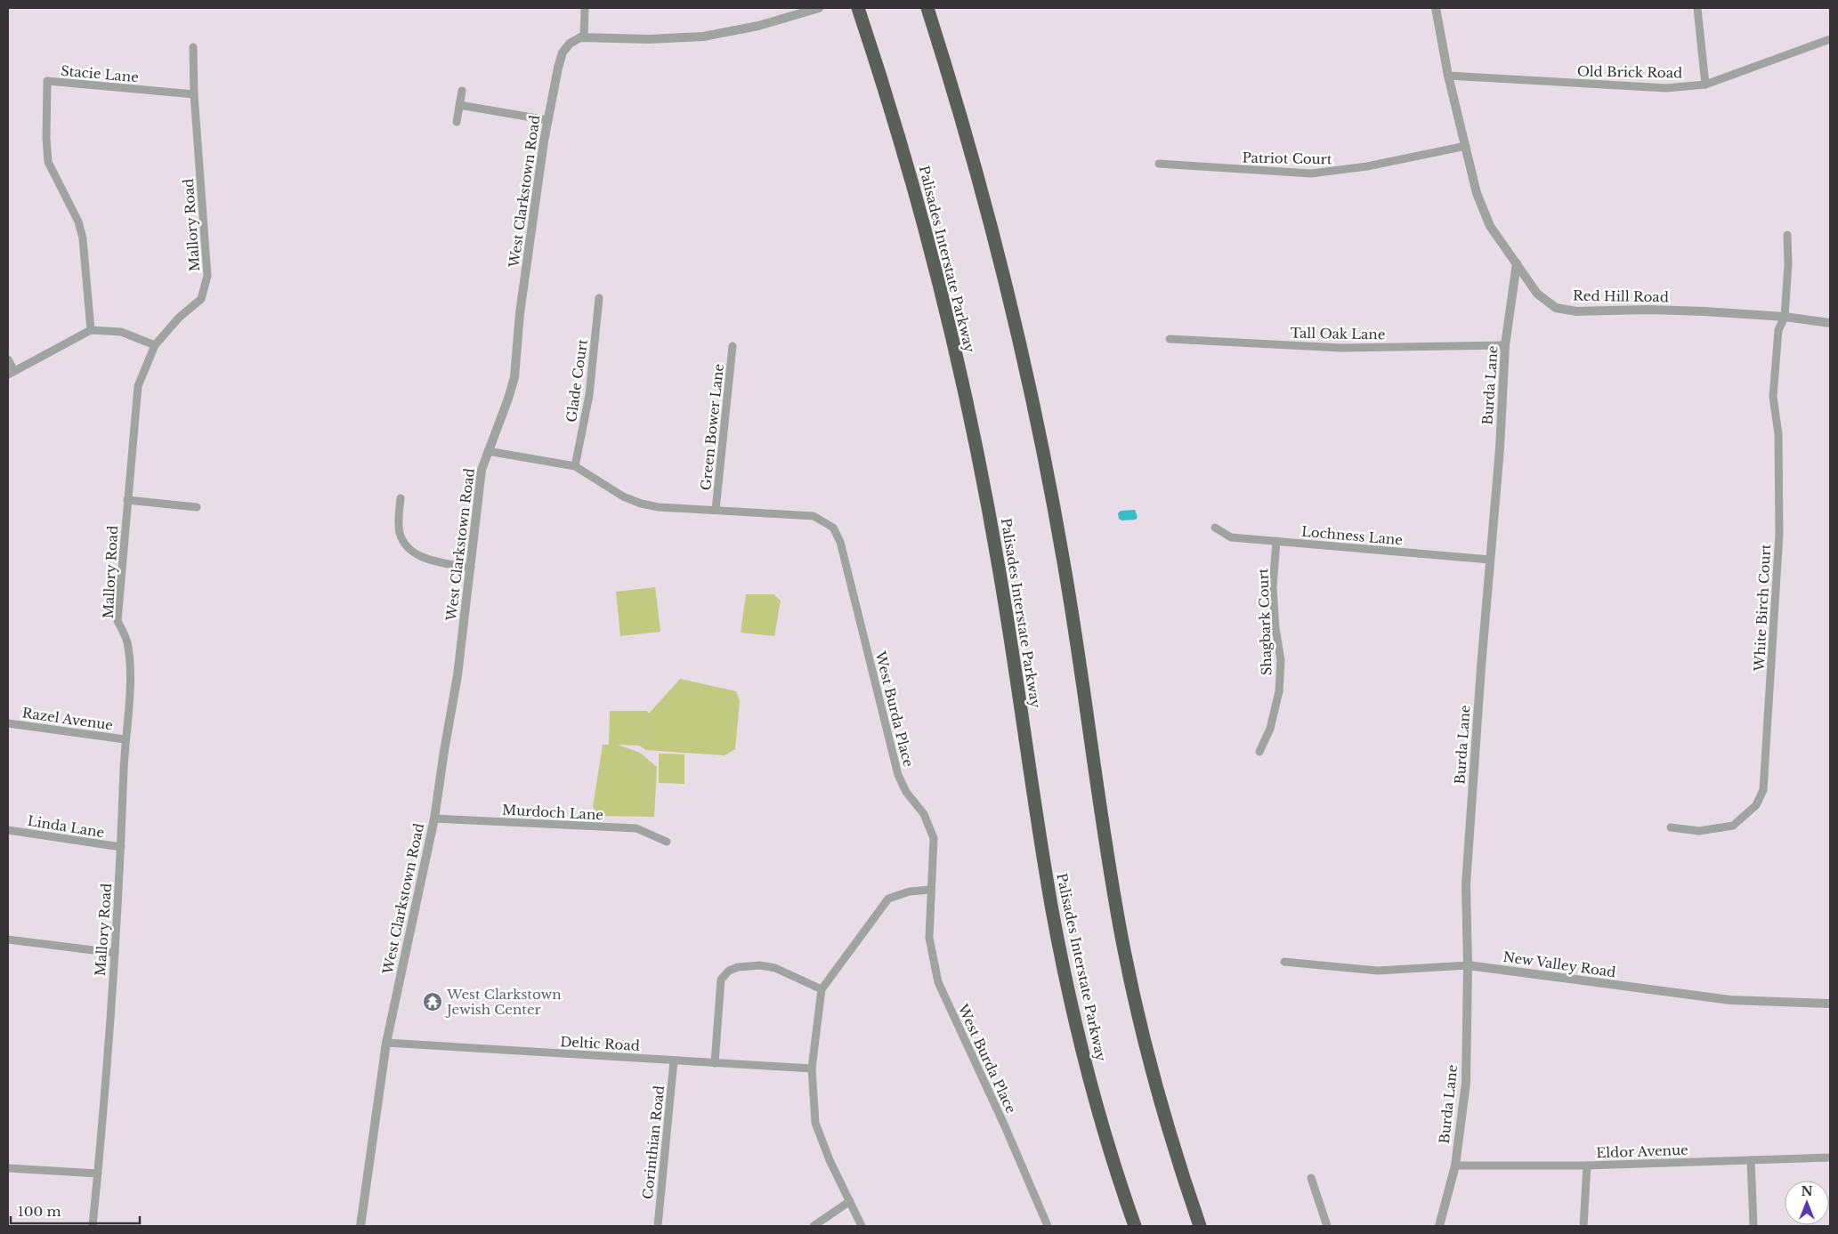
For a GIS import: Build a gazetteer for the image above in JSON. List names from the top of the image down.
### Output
{
  "streets": {
    "highway": ["Palisades Interstate Parkway"],
    "street": [
      "Old Brick Road",
      "Stacie Lane",
      "Patriot Court",
      "West Clarkstown Road",
      "Mallory Road",
      "Red Hill Road",
      "Tall Oak Lane",
      "Glade Court",
      "Burda Lane",
      "Green Bower Lane",
      "Lochness Lane",
      "White Birch Court",
      "Shagbark Court",
      "West Burda Place",
      "Razel Avenue",
      "Murdoch Lane",
      "Linda Lane",
      "New Valley Road",
      "Deltic Road",
      "Corinthian Road",
      "Eldor Avenue"
    ]
  },
  "crossings": [
    ["Old Brick Road", "Red Hill Road"],
    ["Stacie Lane", "Mallory Road"],
    ["Patriot Court", "Red Hill Road"],
    ["West Clarkstown Road", "West Burda Place"],
    ["West Clarkstown Road", "Murdoch Lane"],
    ["West Clarkstown Road", "Deltic Road"],
    ["Mallory Road", "Razel Avenue"],
    ["Mallory Road", "Linda Lane"],
    ["Red Hill Road", "Burda Lane"],
    ["Red Hill Road", "White Birch Court"],
    ["Tall Oak Lane", "Burda Lane"],
    ["Glade Court", "West Burda Place"],
    ["Burda Lane", "Lochness Lane"],
    ["Burda Lane", "New Valley Road"],
    ["Burda Lane", "Eldor Avenue"],
    ["Green Bower Lane", "West Burda Place"],
    ["Lochness Lane", "Shagbark Court"],
    ["Deltic Road", "Corinthian Road"]
  ],
  "places": {
    "temple": ["West Clarkstown Jewish Center"]
  },
  "scale_bar": "100 m",
  "north": "top"
}
